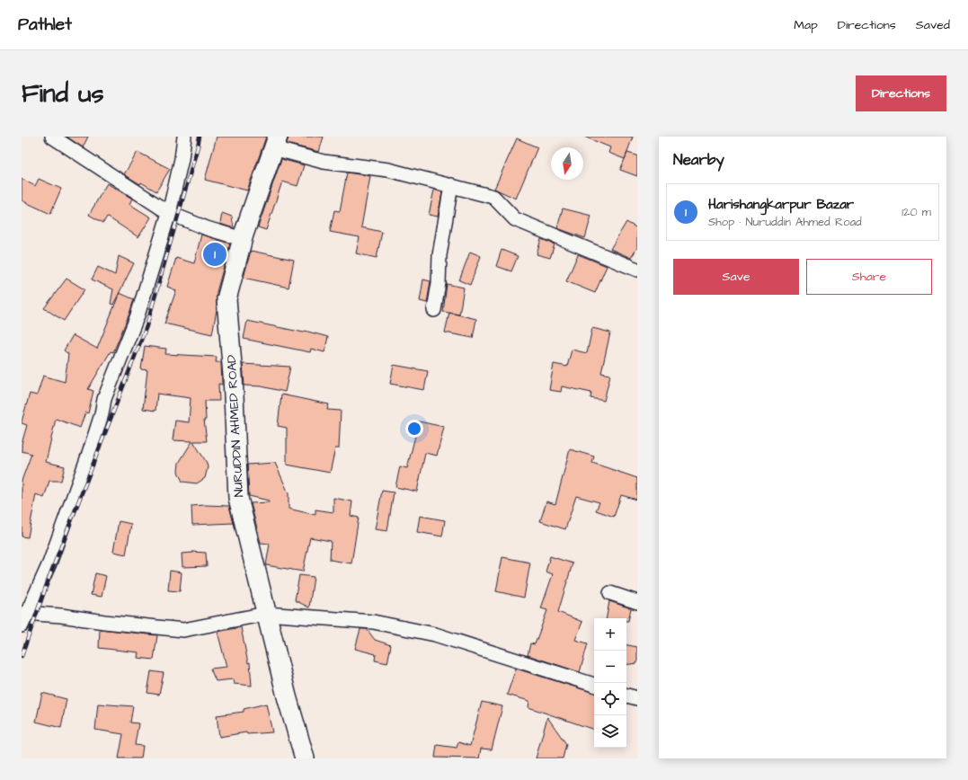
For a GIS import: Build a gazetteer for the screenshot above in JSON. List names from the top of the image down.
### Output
{
  "streets": {
    "main road": ["NURUDDIN AHMED ROAD"]
  },
  "north": "bottom",
  "page": {
    "header": "Pathlet",
    "nav": ["Map", "Directions", "Saved"],
    "buttons": [
      "Directions",
      ["Save", "Share"]
    ],
    "title": "Find us",
    "heading": "Nearby",
    "list": [
      {
        "mark": "1",
        "name": "Harishangkarpur Bazar",
        "note": "Shop · Nuruddin Ahmed Road",
        "value": "120 m"
      }
    ],
    "pins": "1",
    "map_buttons": ["+", "−"]
  }
}
